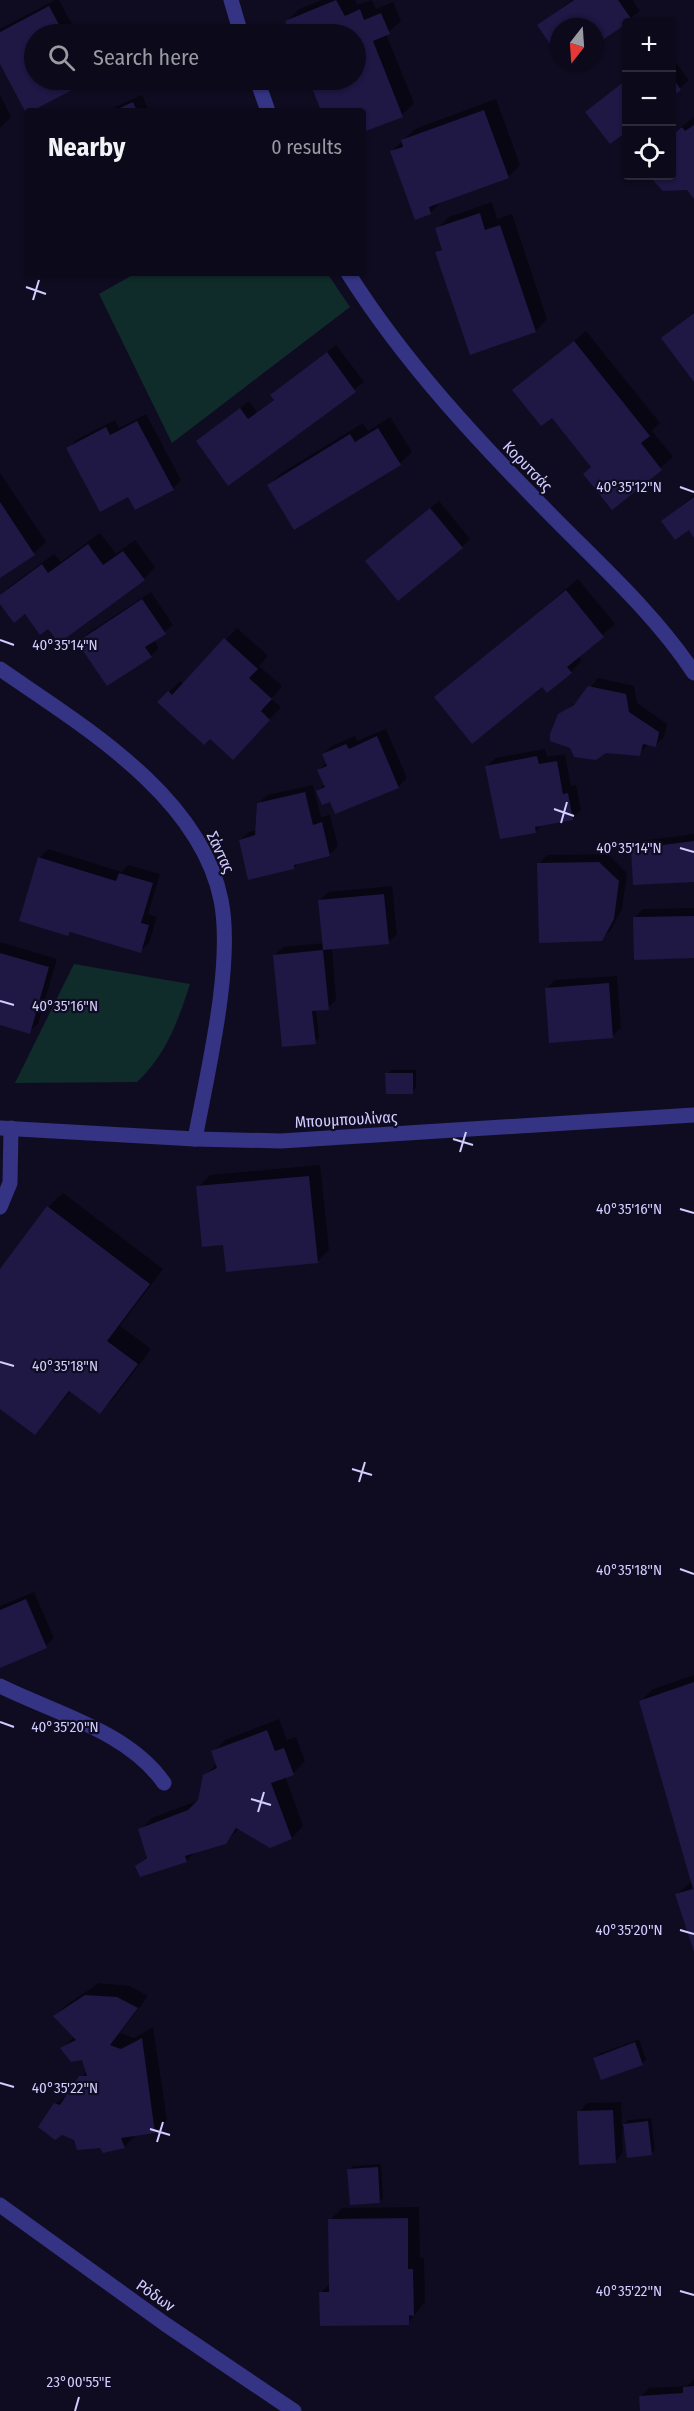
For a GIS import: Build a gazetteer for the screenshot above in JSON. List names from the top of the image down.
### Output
{
  "streets": {
    "street": [
      "Κορυτσάς",
      "Σάντας",
      "Μπουμπουλίνας",
      "Ρόδων"
    ]
  },
  "crossings": [
    ["Σάντας", "Μπουμπουλίνας"]
  ],
  "north": "bottom",
  "page": {
    "map_buttons": ["+", "−"],
    "search": "Search here",
    "heading": ["Nearby", "0 results"]
  },
  "coordinates": [
    "40°35'12\"N",
    "40°35'14\"N",
    "40°35'16\"N",
    "40°35'18\"N",
    "40°35'20\"N",
    "40°35'22\"N",
    "23°00'55\"E"
  ]
}
